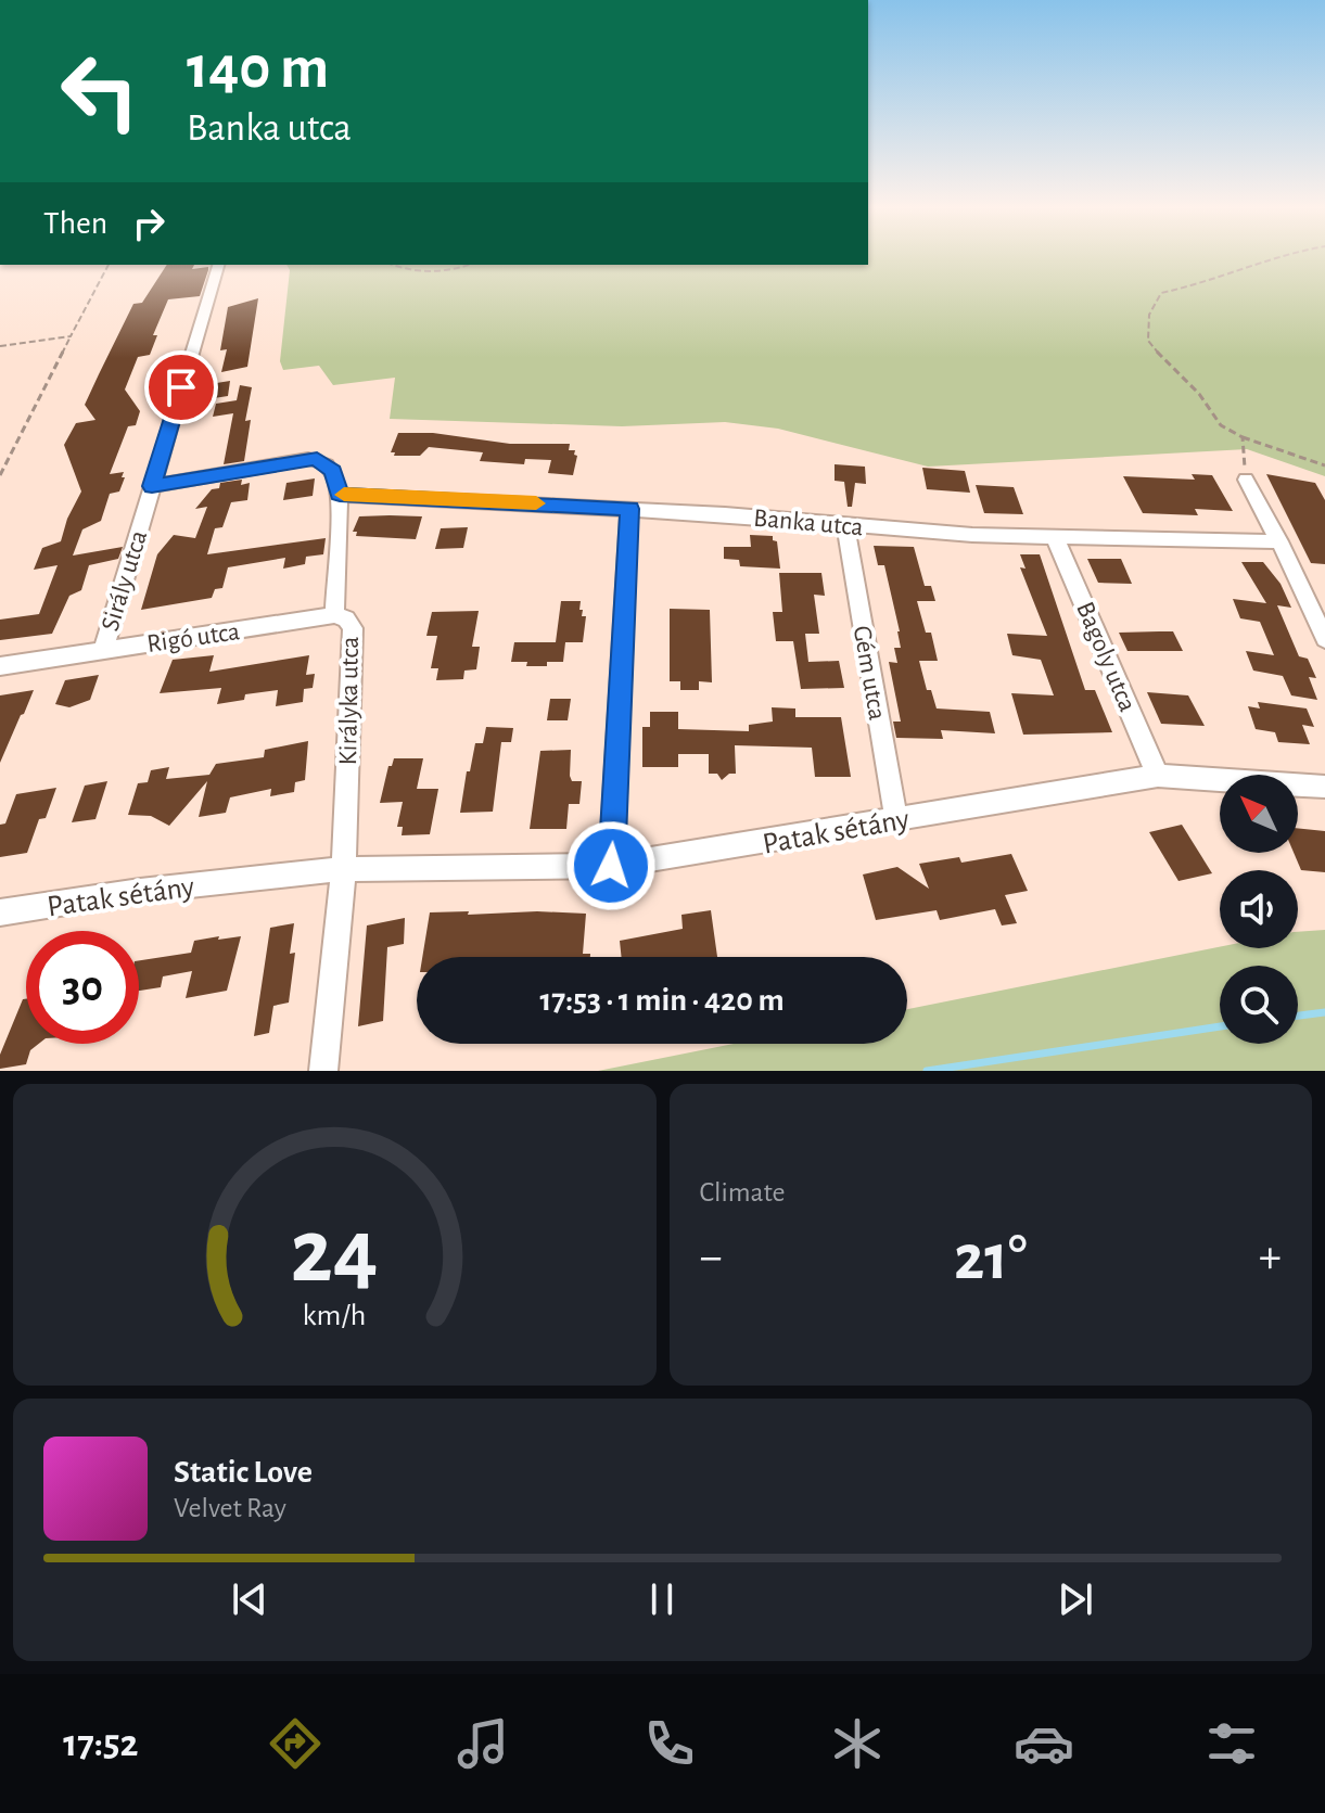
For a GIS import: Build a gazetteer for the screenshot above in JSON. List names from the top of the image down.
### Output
{
  "streets": {
    "street": [
      "Banka utca",
      "Sirály utca",
      "Rigó utca",
      "Bagoly utca",
      "Gém utca",
      "Királyka utca",
      "Patak sétány"
    ]
  },
  "crossings": [
    ["Banka utca", "Bagoly utca"],
    ["Banka utca", "Gém utca"],
    ["Banka utca", "Királyka utca"],
    ["Sirály utca", "Rigó utca"],
    ["Rigó utca", "Királyka utca"],
    ["Bagoly utca", "Patak sétány"],
    ["Gém utca", "Patak sétány"],
    ["Királyka utca", "Patak sétány"]
  ],
  "north": "top left",
  "page": {
    "turn": ["140 m", "Banka utca"],
    "then": "Then",
    "limit": "30",
    "trip": "17:53 · 1 min · 420 m",
    "tile": "Climate",
    "heat": ["−", "21°", "+"],
    "song": ["Static Love", "Velvet Ray"],
    "tabs": "17:52",
    "gauge": ["24", "km/h"]
  }
}
